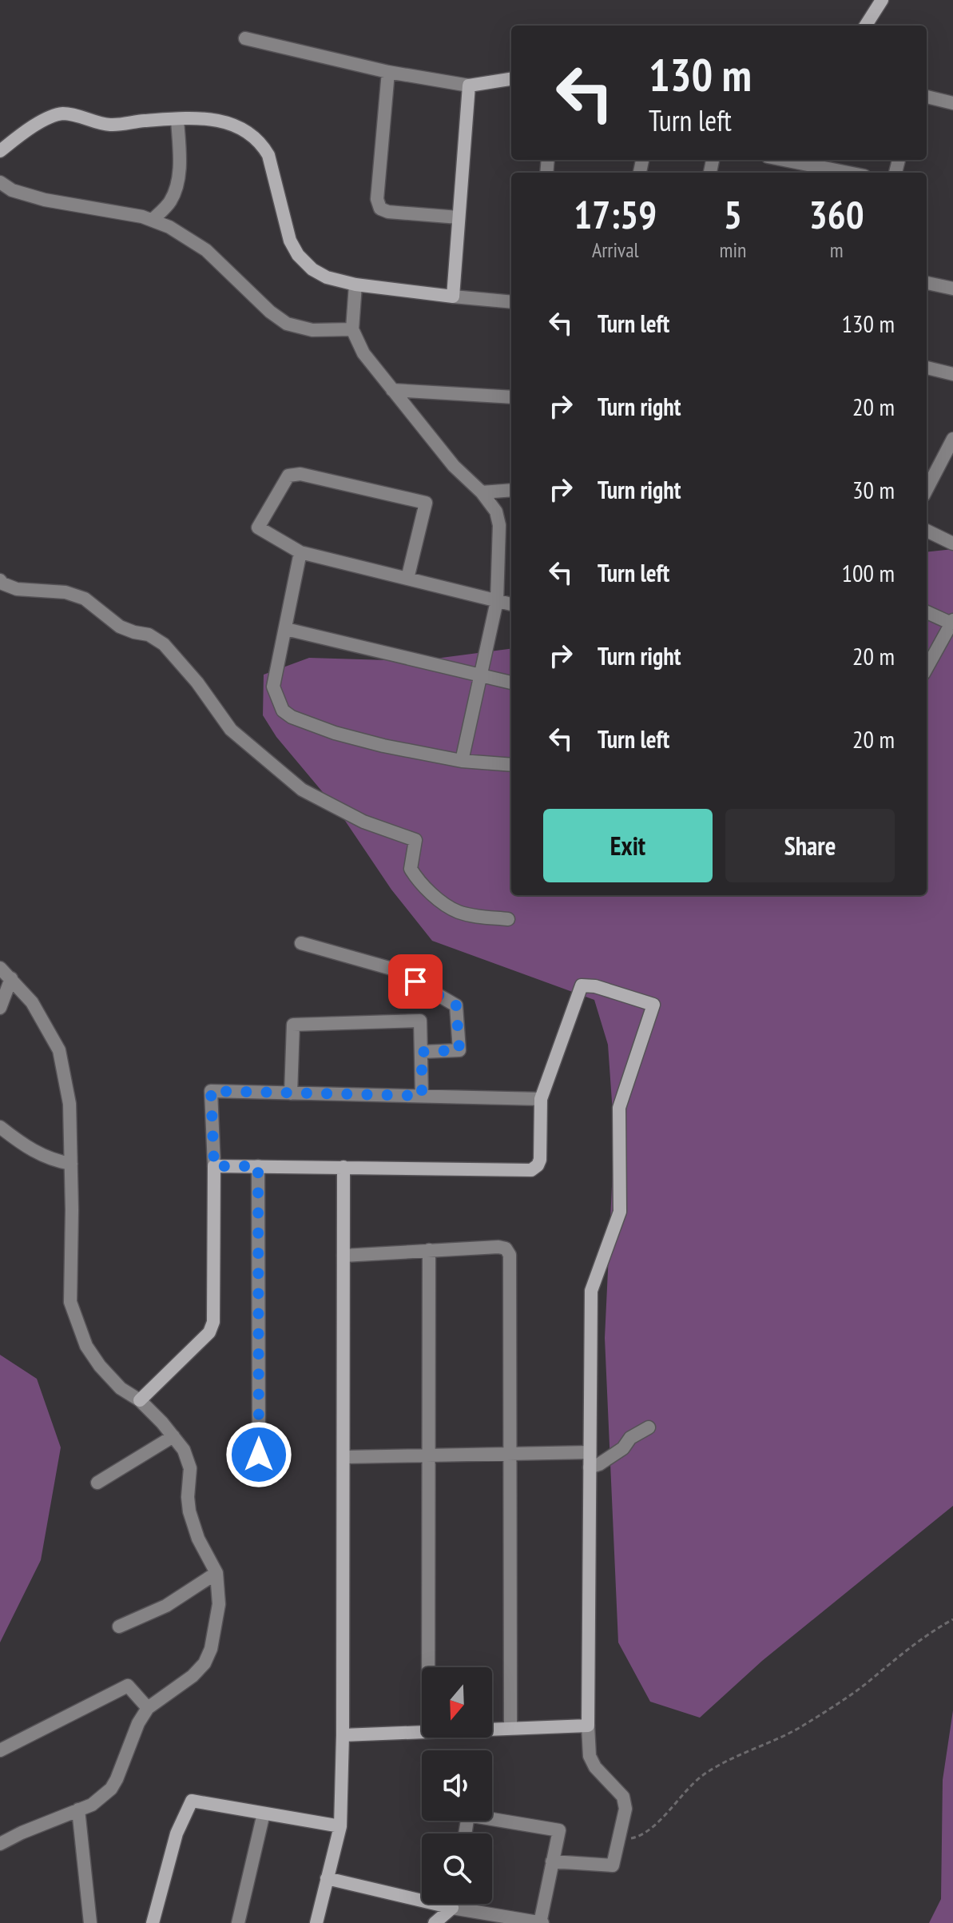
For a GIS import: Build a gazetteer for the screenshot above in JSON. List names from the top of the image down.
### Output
{
  "north": "bottom",
  "page": {
    "turn": ["130 m", "Turn left"],
    "eta": [
      "17:59",
      "Arrival",
      "5",
      "min",
      "360",
      "m"
    ],
    "list": [
      {
        "name": "Turn left",
        "value": "130 m"
      },
      {
        "name": "Turn right",
        "value": "20 m"
      },
      {
        "name": "Turn right",
        "value": "30 m"
      },
      {
        "name": "Turn left",
        "value": "100 m"
      },
      {
        "name": "Turn right",
        "value": "20 m"
      },
      {
        "name": "Turn left",
        "value": "20 m"
      }
    ],
    "buttons": ["Exit", "Share"]
  }
}
